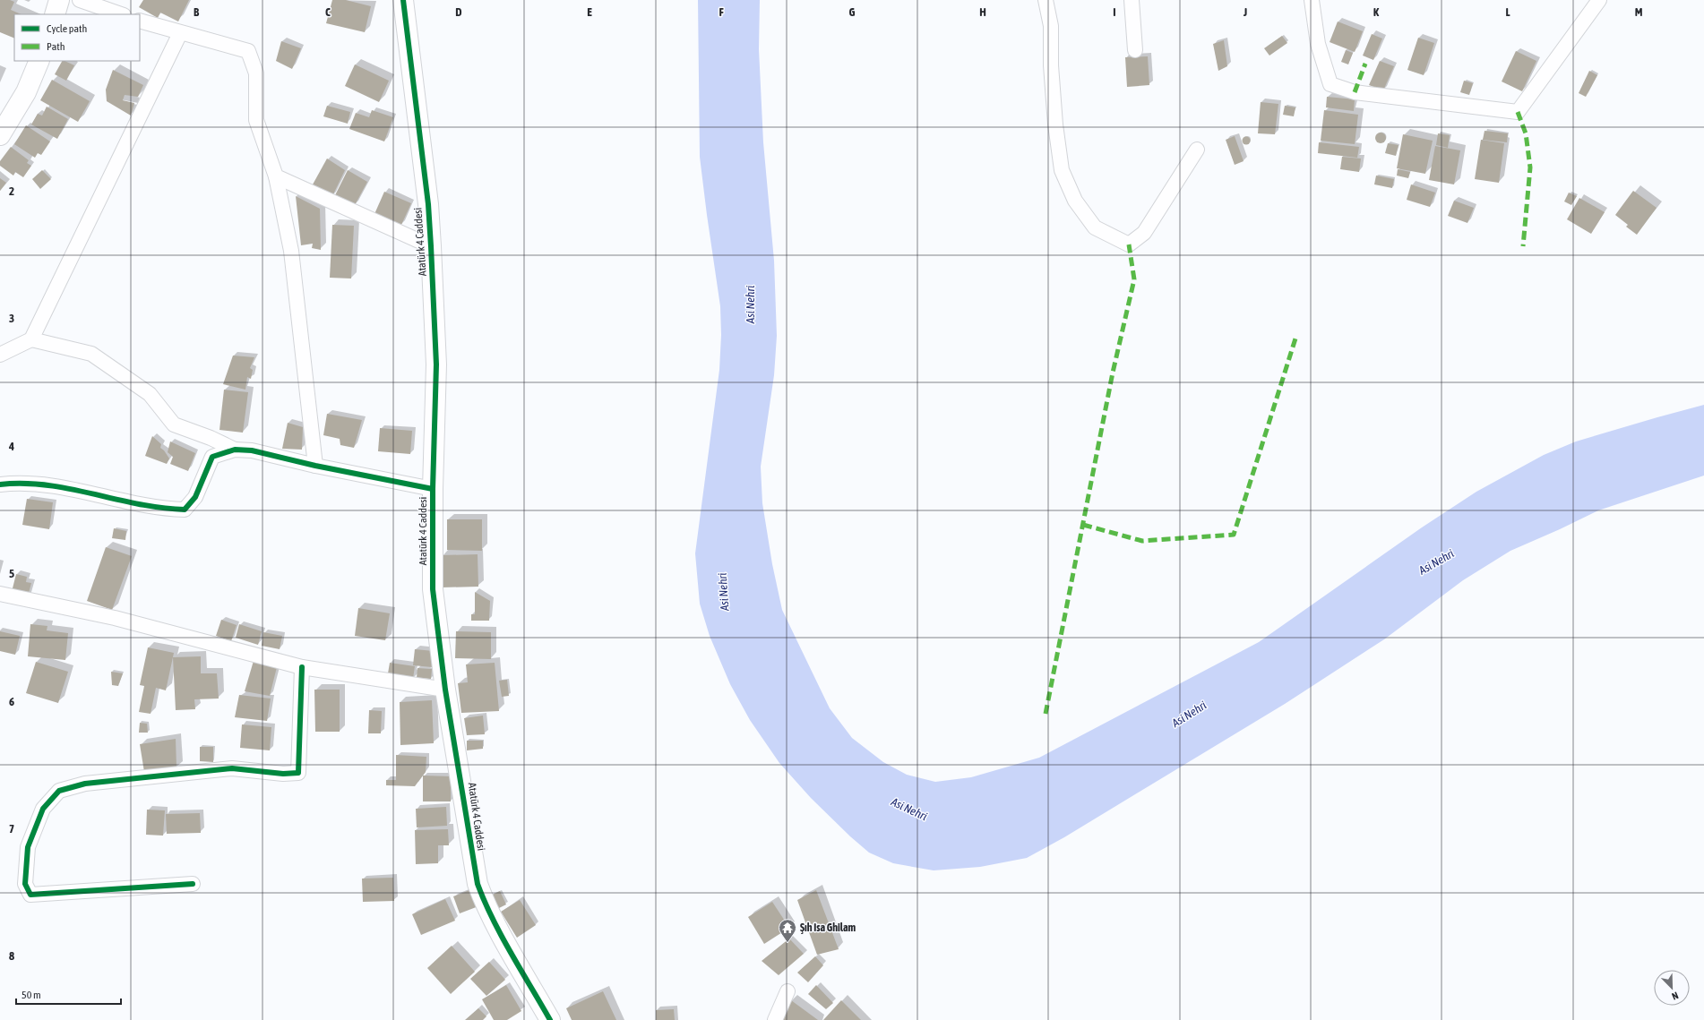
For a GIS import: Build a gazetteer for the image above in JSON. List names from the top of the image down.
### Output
{
  "streets": {
    "street": ["Atatürk 4 Caddesi"]
  },
  "water": ["Asi Nehri"],
  "places": {
    "temple": ["Şıh Isa Ghilam"]
  },
  "legend": ["Cycle path", "Path"],
  "scale_bar": "50 m",
  "north": "bottom right",
  "grid": {
    "columns": [
      "B",
      "C",
      "D",
      "E",
      "F",
      "G",
      "H",
      "I",
      "J",
      "K",
      "L",
      "M"
    ],
    "rows": [
      "2",
      "3",
      "4",
      "5",
      "6",
      "7",
      "8"
    ]
  }
}
